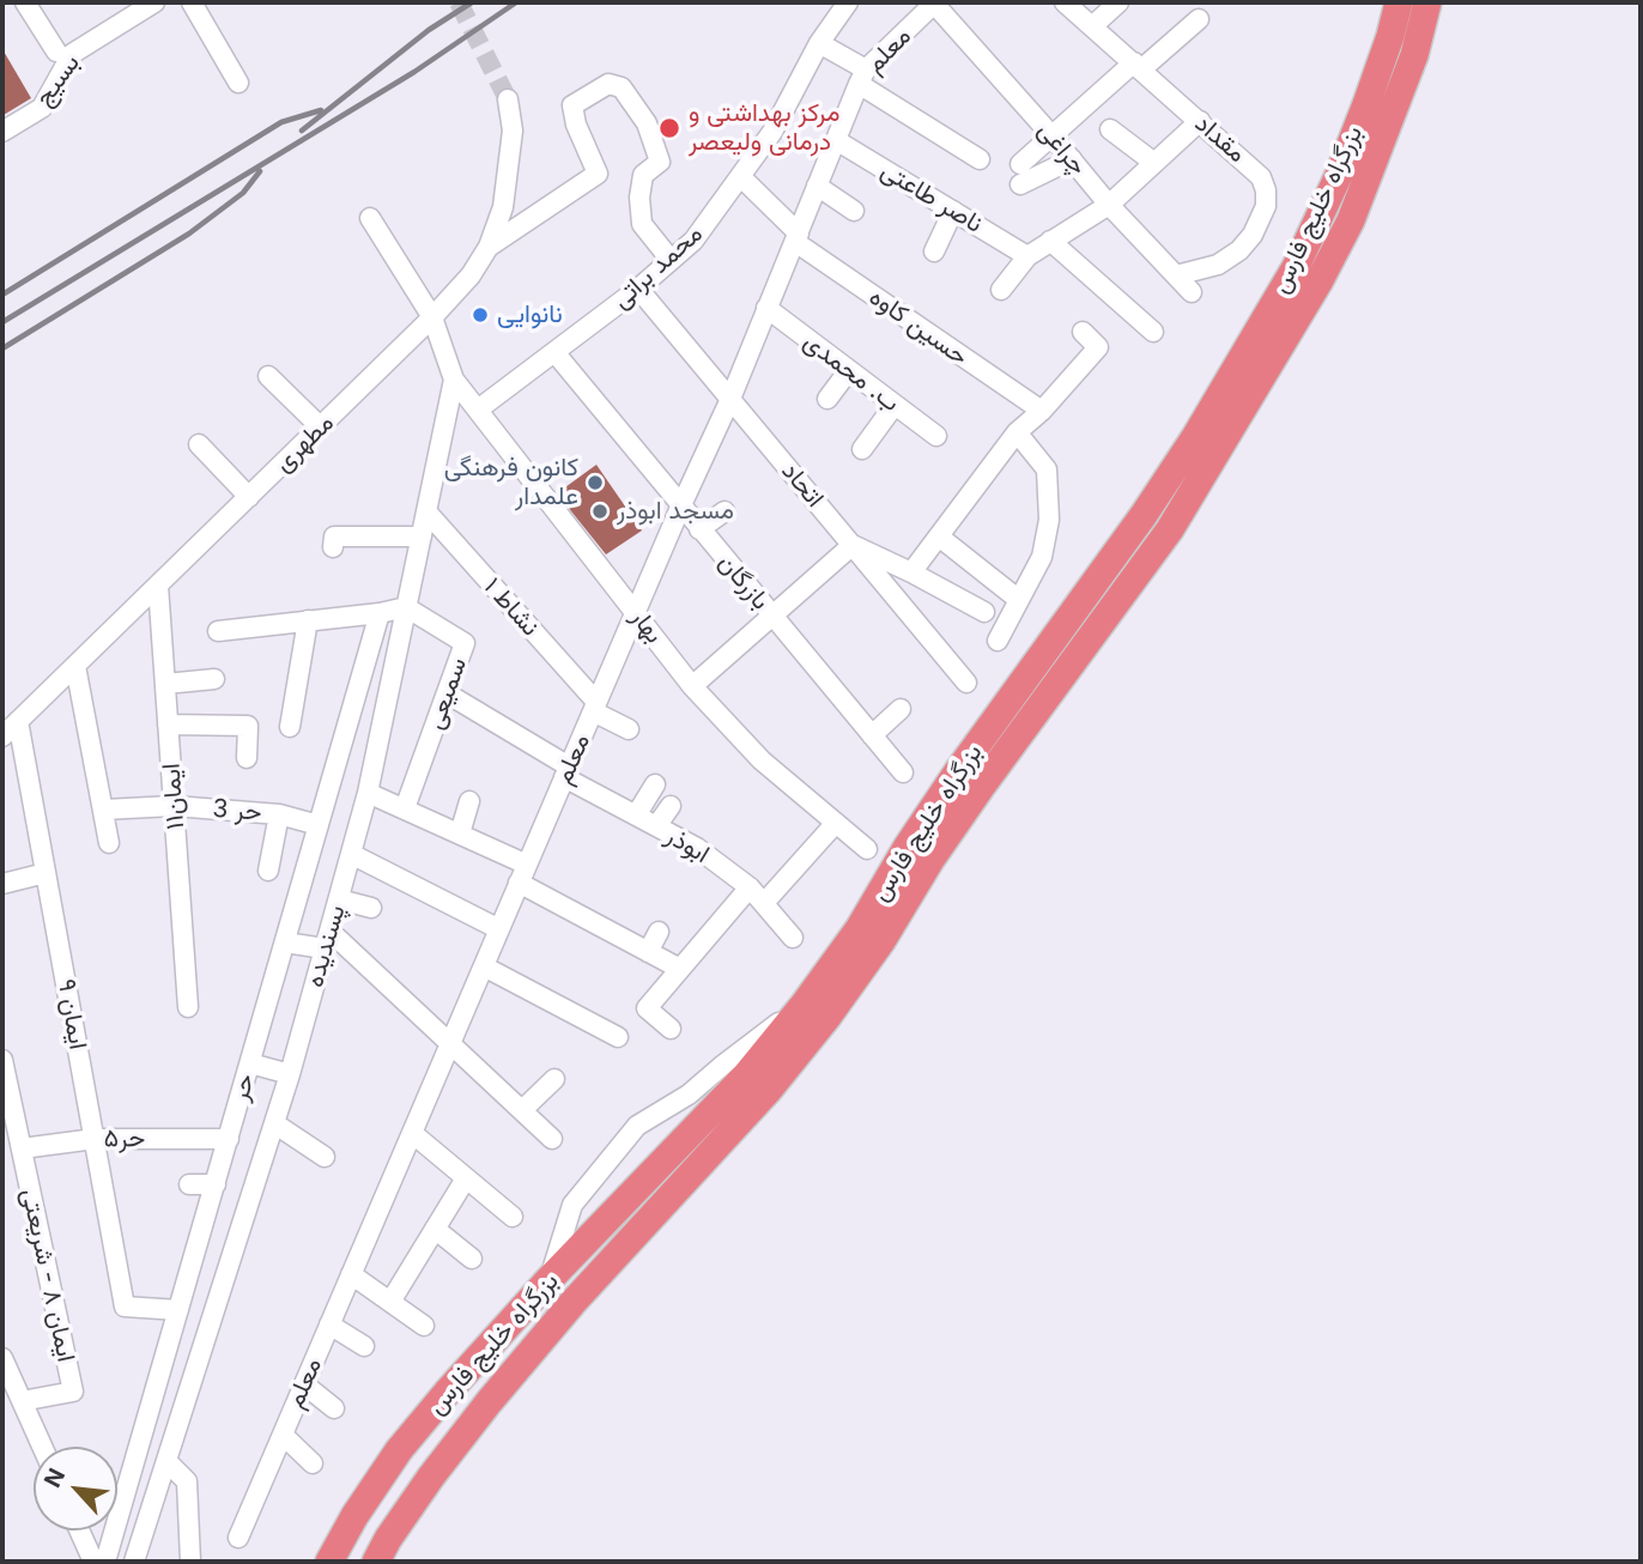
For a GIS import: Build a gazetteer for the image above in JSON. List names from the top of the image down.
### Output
{
  "streets": {
    "highway": ["بزرگراه خلیج فارس"],
    "street": [
      "معلم",
      "بسیج",
      "مقداد",
      "چراغی",
      "ناصر طاعتی",
      "محمد براتی",
      "حسین کاوه",
      "ب. محمدی",
      "مطهری",
      "اتحاد",
      "بازرگان",
      "نشاط ۱",
      "بهار",
      "سمیعی",
      "ایمان۱۱",
      "حر 3",
      "ابوذر",
      "پسندیده",
      "ایمان ۹",
      "حر",
      "حر۵",
      "ایمان ۸ - شریعتی"
    ]
  },
  "crossings": [
    ["معلم", "چراغی"],
    ["معلم", "ناصر طاعتی"],
    ["معلم", "حسین کاوه"],
    ["معلم", "ب. محمدی"],
    ["معلم", "اتحاد"],
    ["معلم", "بازرگان"],
    ["معلم", "نشاط ۱"],
    ["معلم", "بهار"],
    ["معلم", "ابوذر"],
    ["مقداد", "چراغی"],
    ["محمد براتی", "حسین کاوه"],
    ["محمد براتی", "اتحاد"],
    ["محمد براتی", "بازرگان"],
    ["محمد براتی", "بهار"],
    ["مطهری", "ایمان۱۱"],
    ["مطهری", "ایمان ۹"],
    ["نشاط ۱", "پسندیده"],
    ["بهار", "پسندیده"],
    ["سمیعی", "ابوذر"],
    ["سمیعی", "پسندیده"],
    ["ایمان۱۱", "حر 3"],
    ["حر 3", "حر"],
    ["ایمان ۹", "حر"],
    ["ایمان ۹", "حر۵"],
    ["حر", "حر۵"],
    ["حر۵", "ایمان ۸ - شریعتی"]
  ],
  "places": [
    "مرکز بهداشتی و درمانی ولیعصر",
    "نانوایی",
    "کانون فرهنگی علمدار",
    "مسجد ابوذر"
  ],
  "north": "top left"
}
